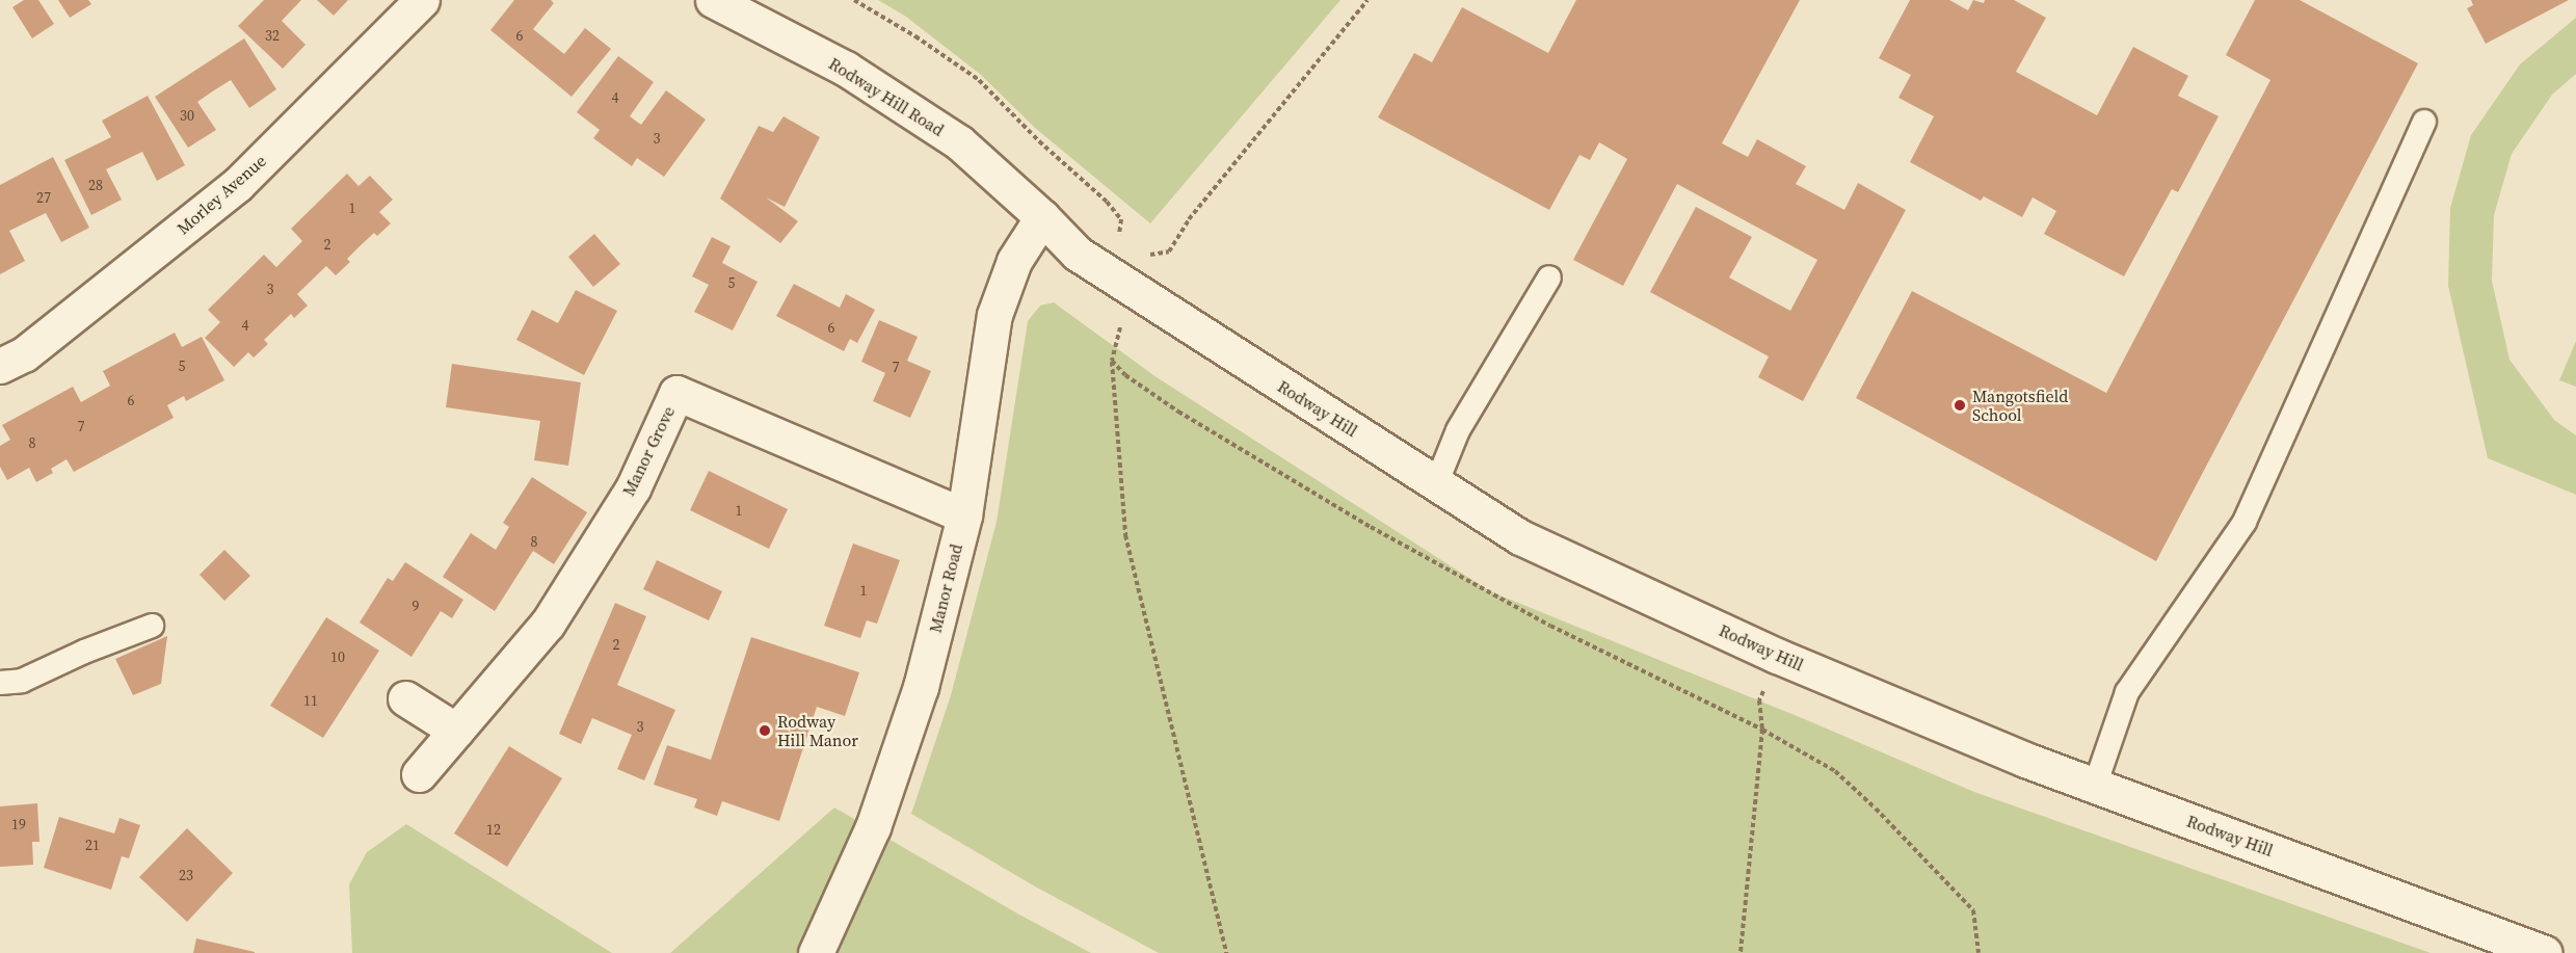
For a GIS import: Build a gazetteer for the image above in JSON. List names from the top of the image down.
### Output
{
  "streets": {
    "street": [
      "Rodway Hill Road",
      "Morley Avenue",
      "Rodway Hill",
      "Manor Grove",
      "Manor Road"
    ]
  },
  "crossings": [
    ["Rodway Hill Road", "Rodway Hill"],
    ["Rodway Hill Road", "Manor Road"],
    ["Rodway Hill", "Manor Road"],
    ["Manor Grove", "Manor Road"]
  ],
  "places": ["Mangotsfield School", "Rodway Hill Manor"],
  "house_numbers": [
    "32",
    "6",
    "4",
    "30",
    "3",
    "28",
    "27",
    "1",
    "2",
    "5",
    "3",
    "4",
    "6",
    "5",
    "7",
    "6",
    "7",
    "8",
    "1",
    "8",
    "1",
    "9",
    "2",
    "10",
    "11",
    "3",
    "19",
    "12",
    "21",
    "23"
  ]
}
